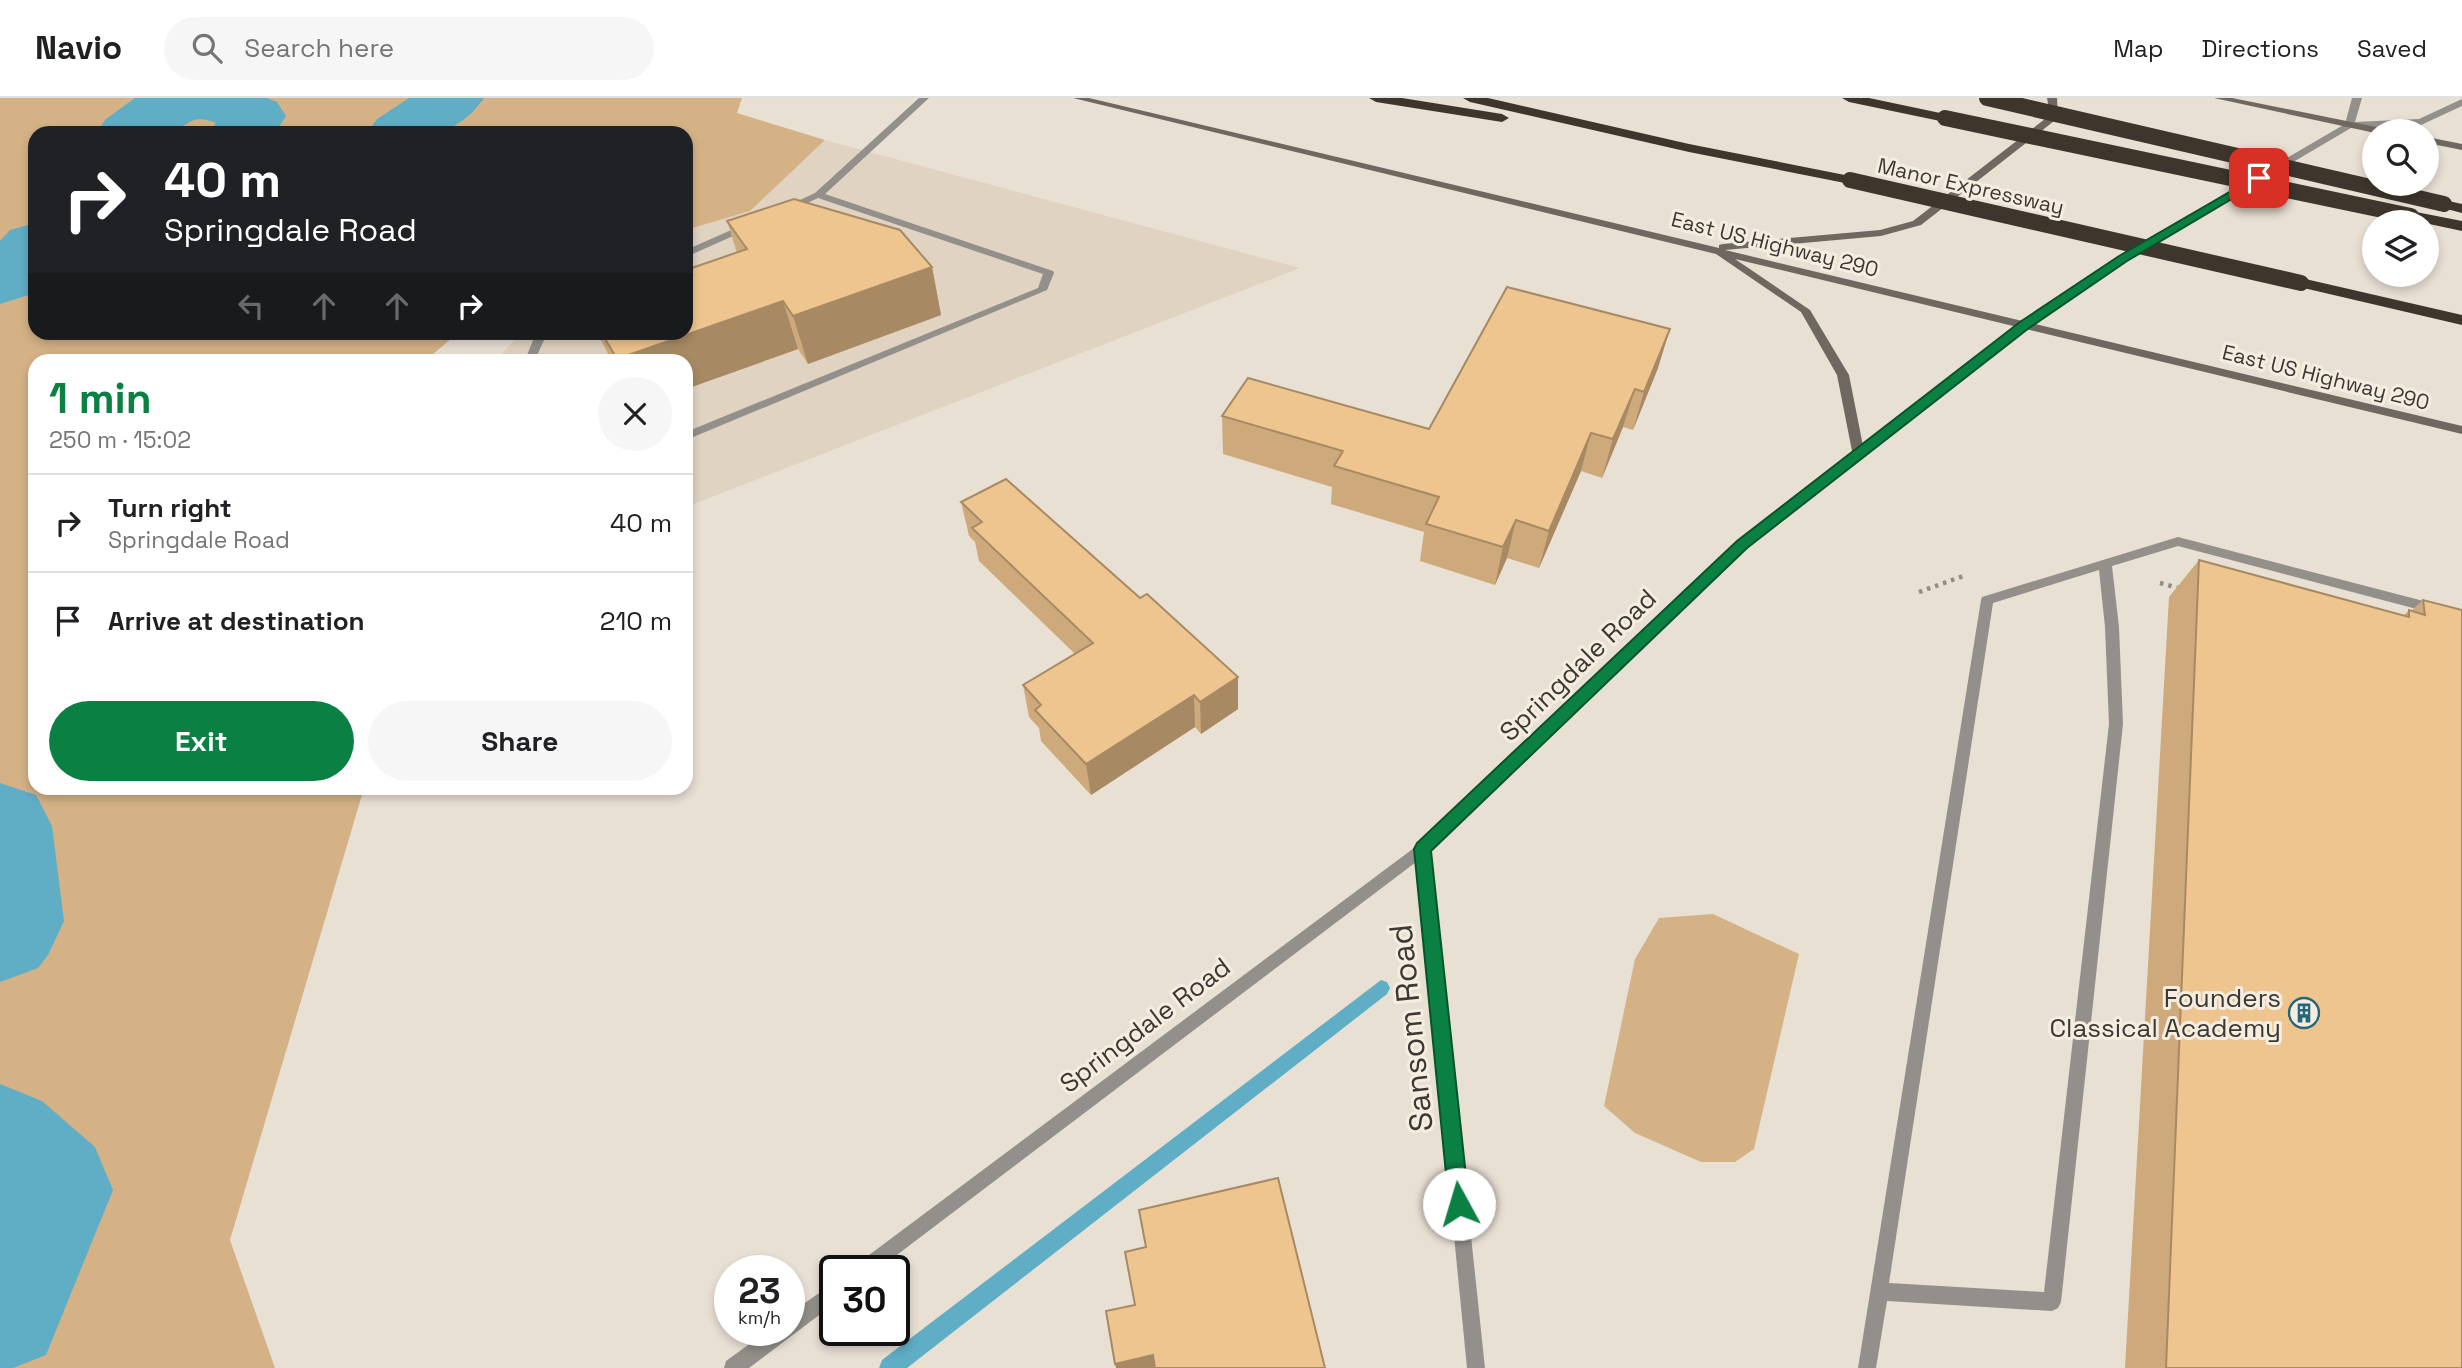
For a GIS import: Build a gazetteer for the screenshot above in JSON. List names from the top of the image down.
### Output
{
  "streets": {
    "highway": ["Manor Expressway"],
    "main road": ["East US Highway 290"],
    "street": ["Springdale Road", "Sansom Road"]
  },
  "crossings": [
    ["East US Highway 290", "Springdale Road"],
    ["Springdale Road", "Sansom Road"]
  ],
  "places": {
    "building": ["Founders Classical Academy"]
  },
  "page": {
    "header": "Navio",
    "search": "Search here",
    "nav": ["Map", "Directions", "Saved"],
    "turn": ["40 m", "Springdale Road"],
    "heading": ["1 min", "250 m · 15:02"],
    "list": [
      {
        "name": "Turn right",
        "note": "Springdale Road",
        "value": "40 m"
      },
      {
        "name": "Arrive at destination",
        "value": "210 m"
      }
    ],
    "buttons": ["Exit", "Share"],
    "speed": "23 km/h",
    "limit": "30"
  }
}
